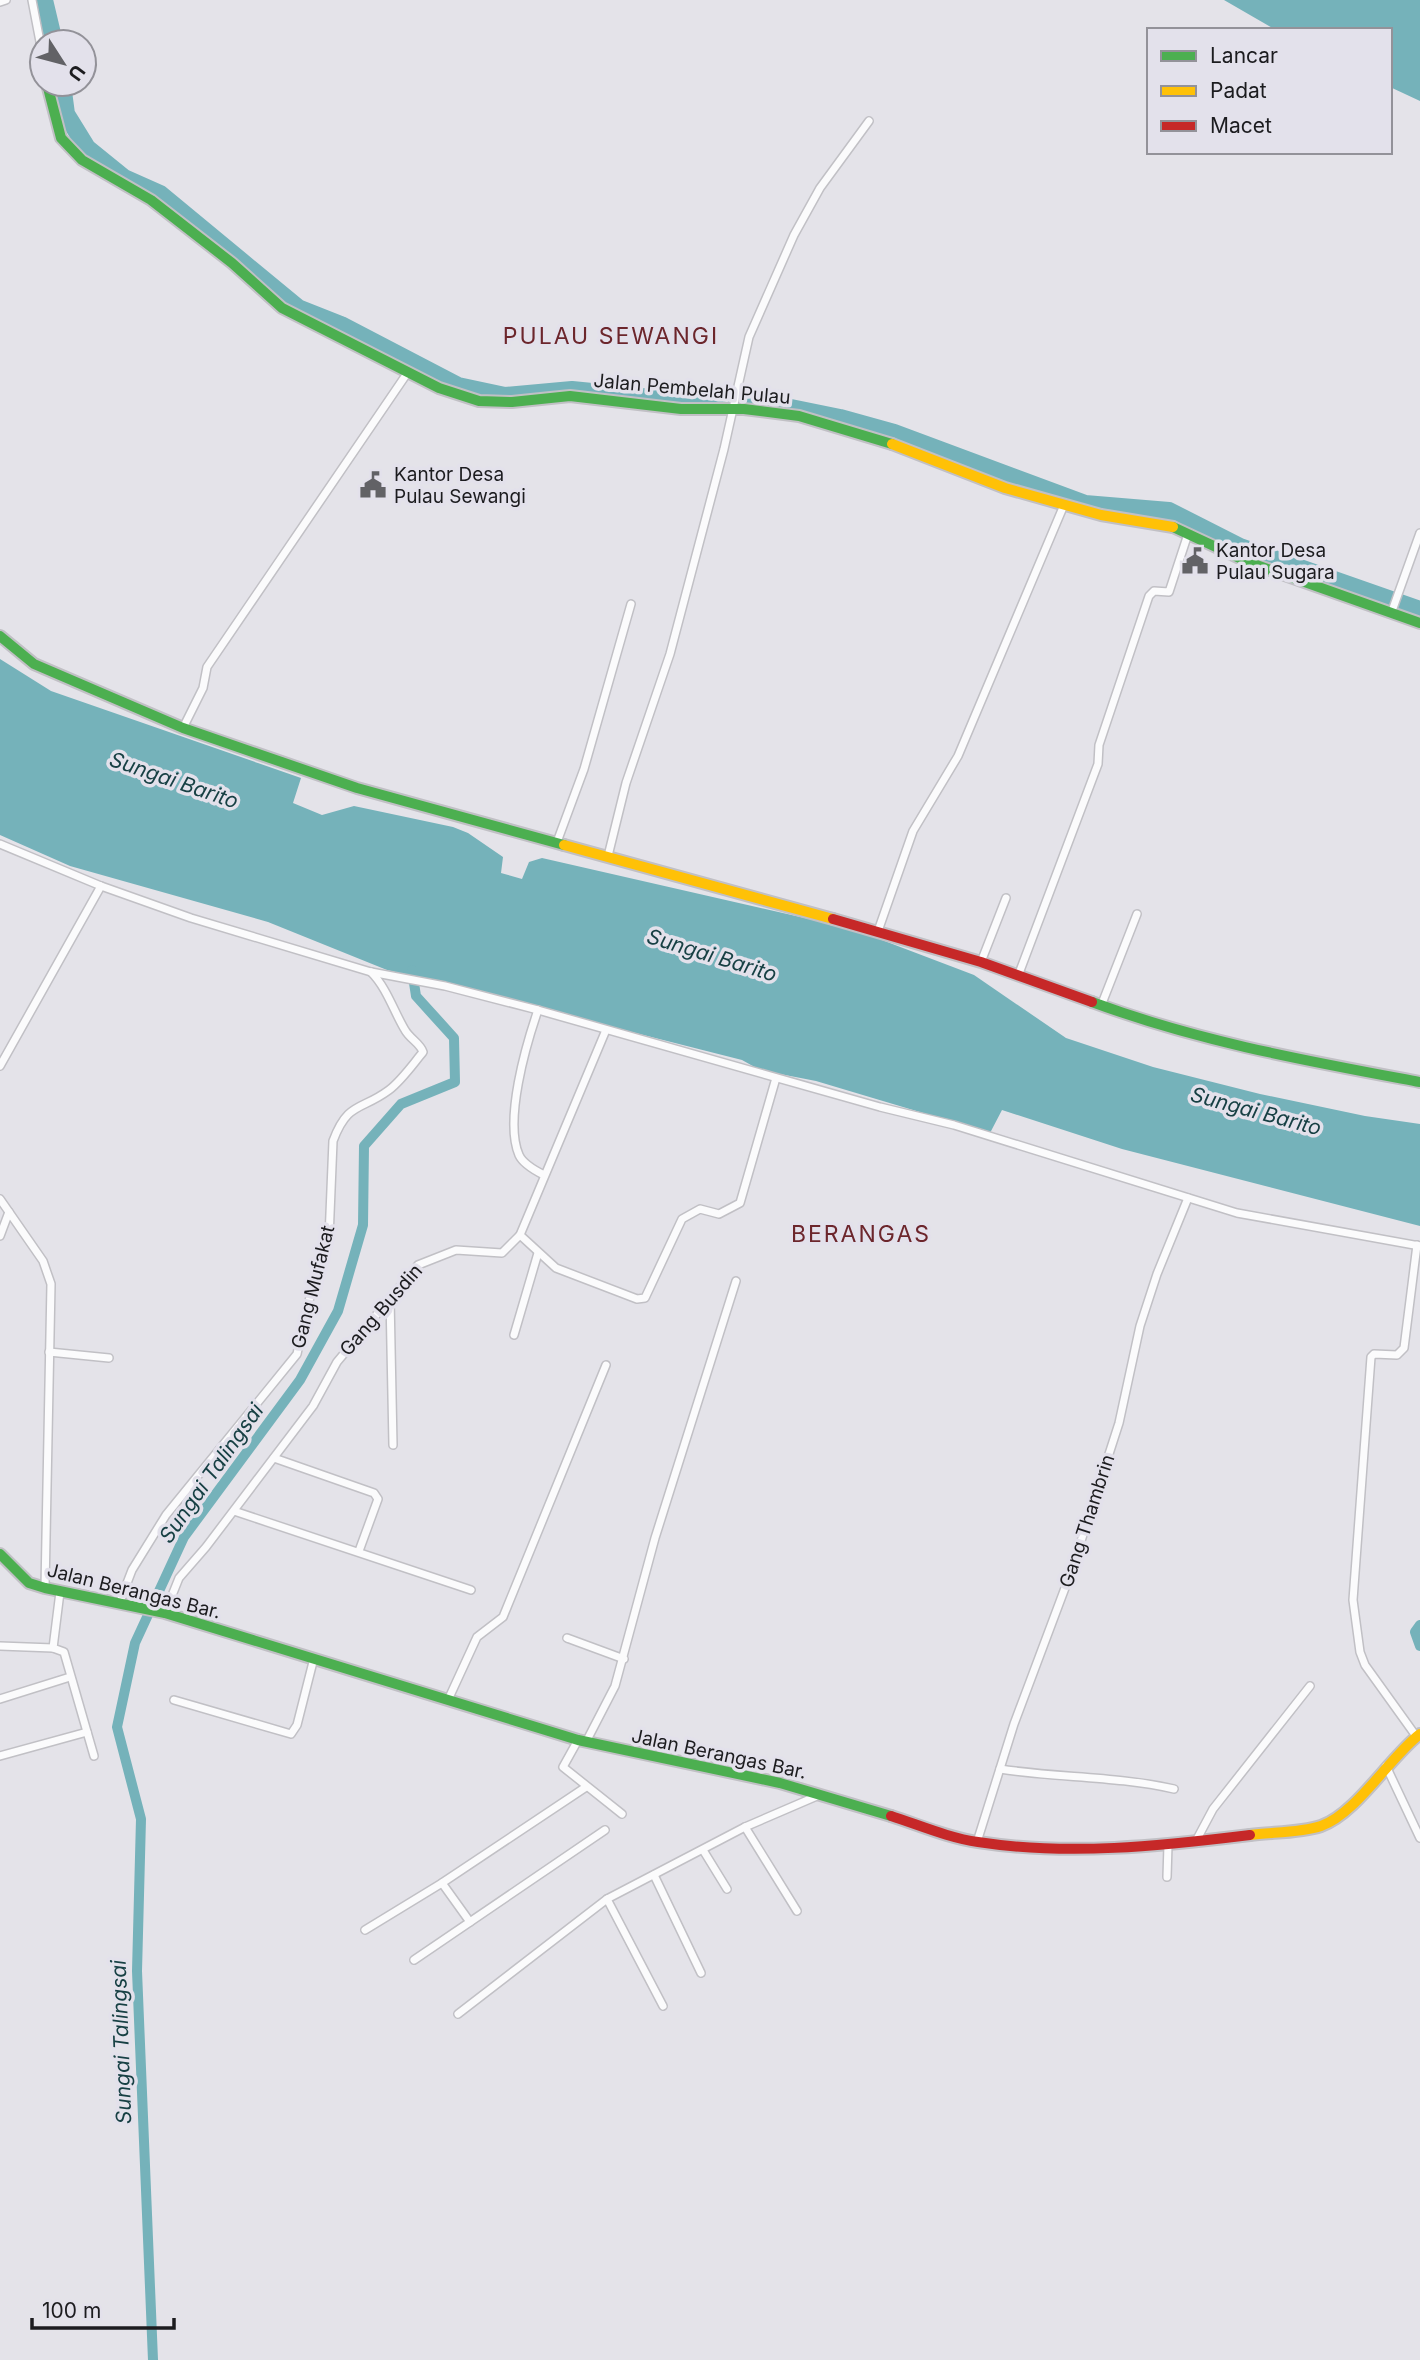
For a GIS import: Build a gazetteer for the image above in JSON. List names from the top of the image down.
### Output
{
  "streets": {
    "street": [
      "Jalan Pembelah Pulau",
      "Gang Mufakat",
      "Gang Busdin",
      "Gang Thambrin",
      "Jalan Berangas Bar."
    ]
  },
  "crossings": [
    ["Gang Mufakat", "Jalan Berangas Bar."],
    ["Gang Busdin", "Jalan Berangas Bar."],
    ["Gang Thambrin", "Jalan Berangas Bar."]
  ],
  "districts": ["PULAU SEWANGI", "BERANGAS"],
  "water": ["Sungai Barito", "Sungai Talingsai"],
  "places": {
    "public building": ["Kantor Desa Pulau Sewangi", "Kantor Desa Pulau Sugara"]
  },
  "legend": ["Lancar", "Padat", "Macet"],
  "scale_bar": "100 m",
  "north": "bottom right"
}
